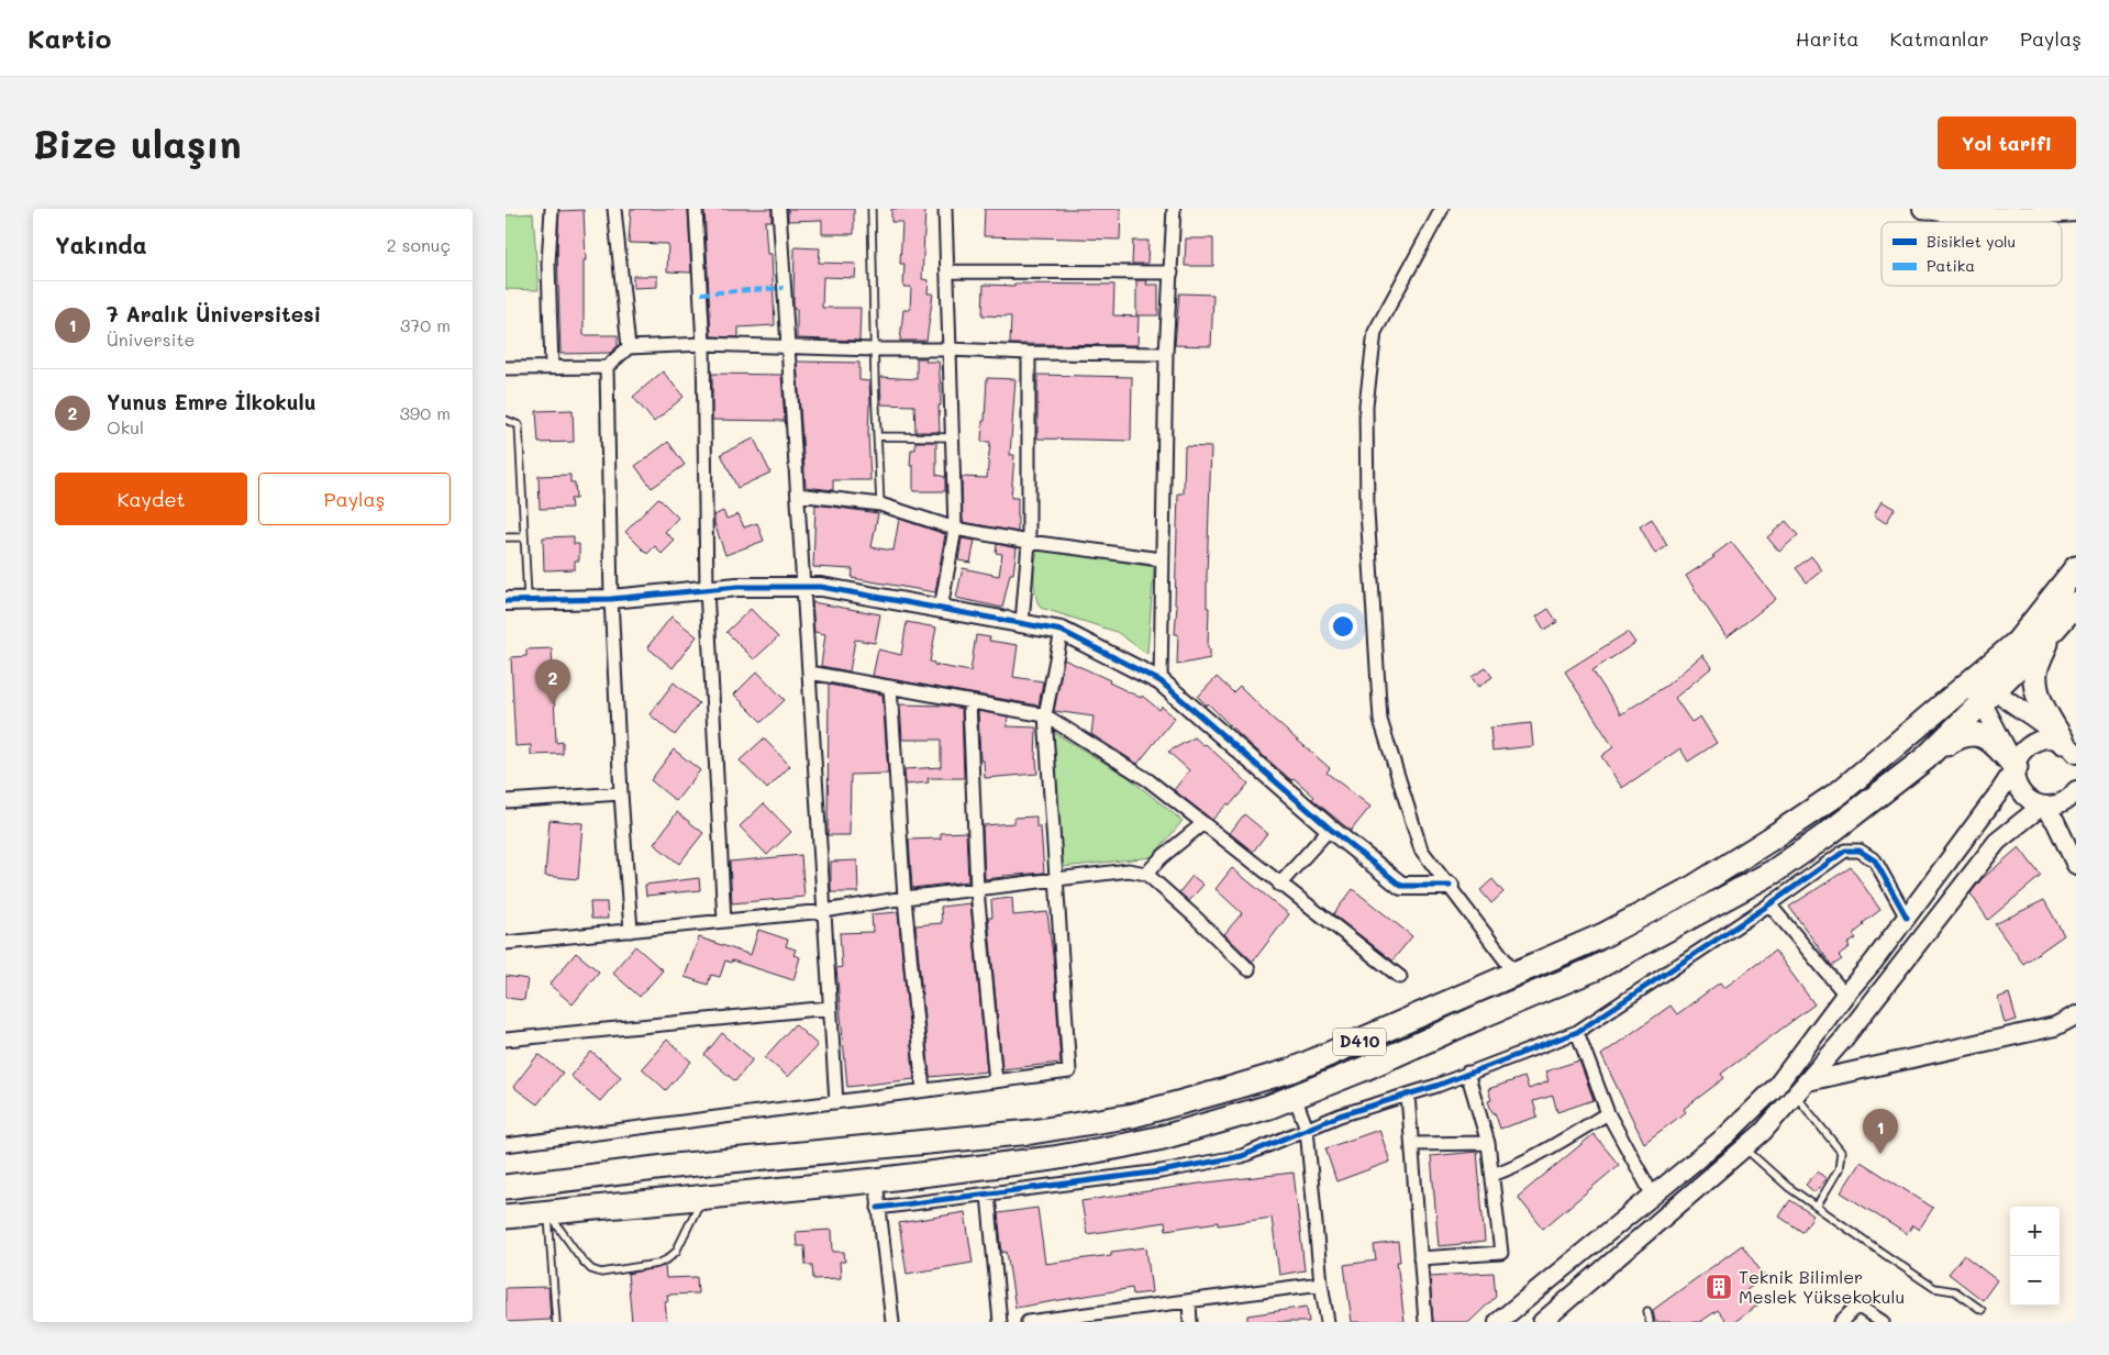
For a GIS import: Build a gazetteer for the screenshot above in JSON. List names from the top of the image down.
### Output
{
  "streets": {
    "highway": ["D410"]
  },
  "places": {
    "building": ["Teknik Bilimler Meslek Yüksekokulu"]
  },
  "legend": ["Bisiklet yolu", "Patika"],
  "page": {
    "header": "Kartio",
    "nav": ["Harita", "Katmanlar", "Paylaş"],
    "buttons": [
      "Yol tarifi",
      ["Kaydet", "Paylaş"]
    ],
    "title": "Bize ulaşın",
    "heading": ["Yakında", "2 sonuç"],
    "list": [
      {
        "mark": "1",
        "name": "7 Aralık Üniversitesi",
        "note": "Üniversite",
        "value": "370 m"
      },
      {
        "mark": "2",
        "name": "Yunus Emre İlkokulu",
        "note": "Okul",
        "value": "390 m"
      }
    ],
    "pins": ["2", "1"],
    "map_buttons": ["+", "−"]
  }
}
